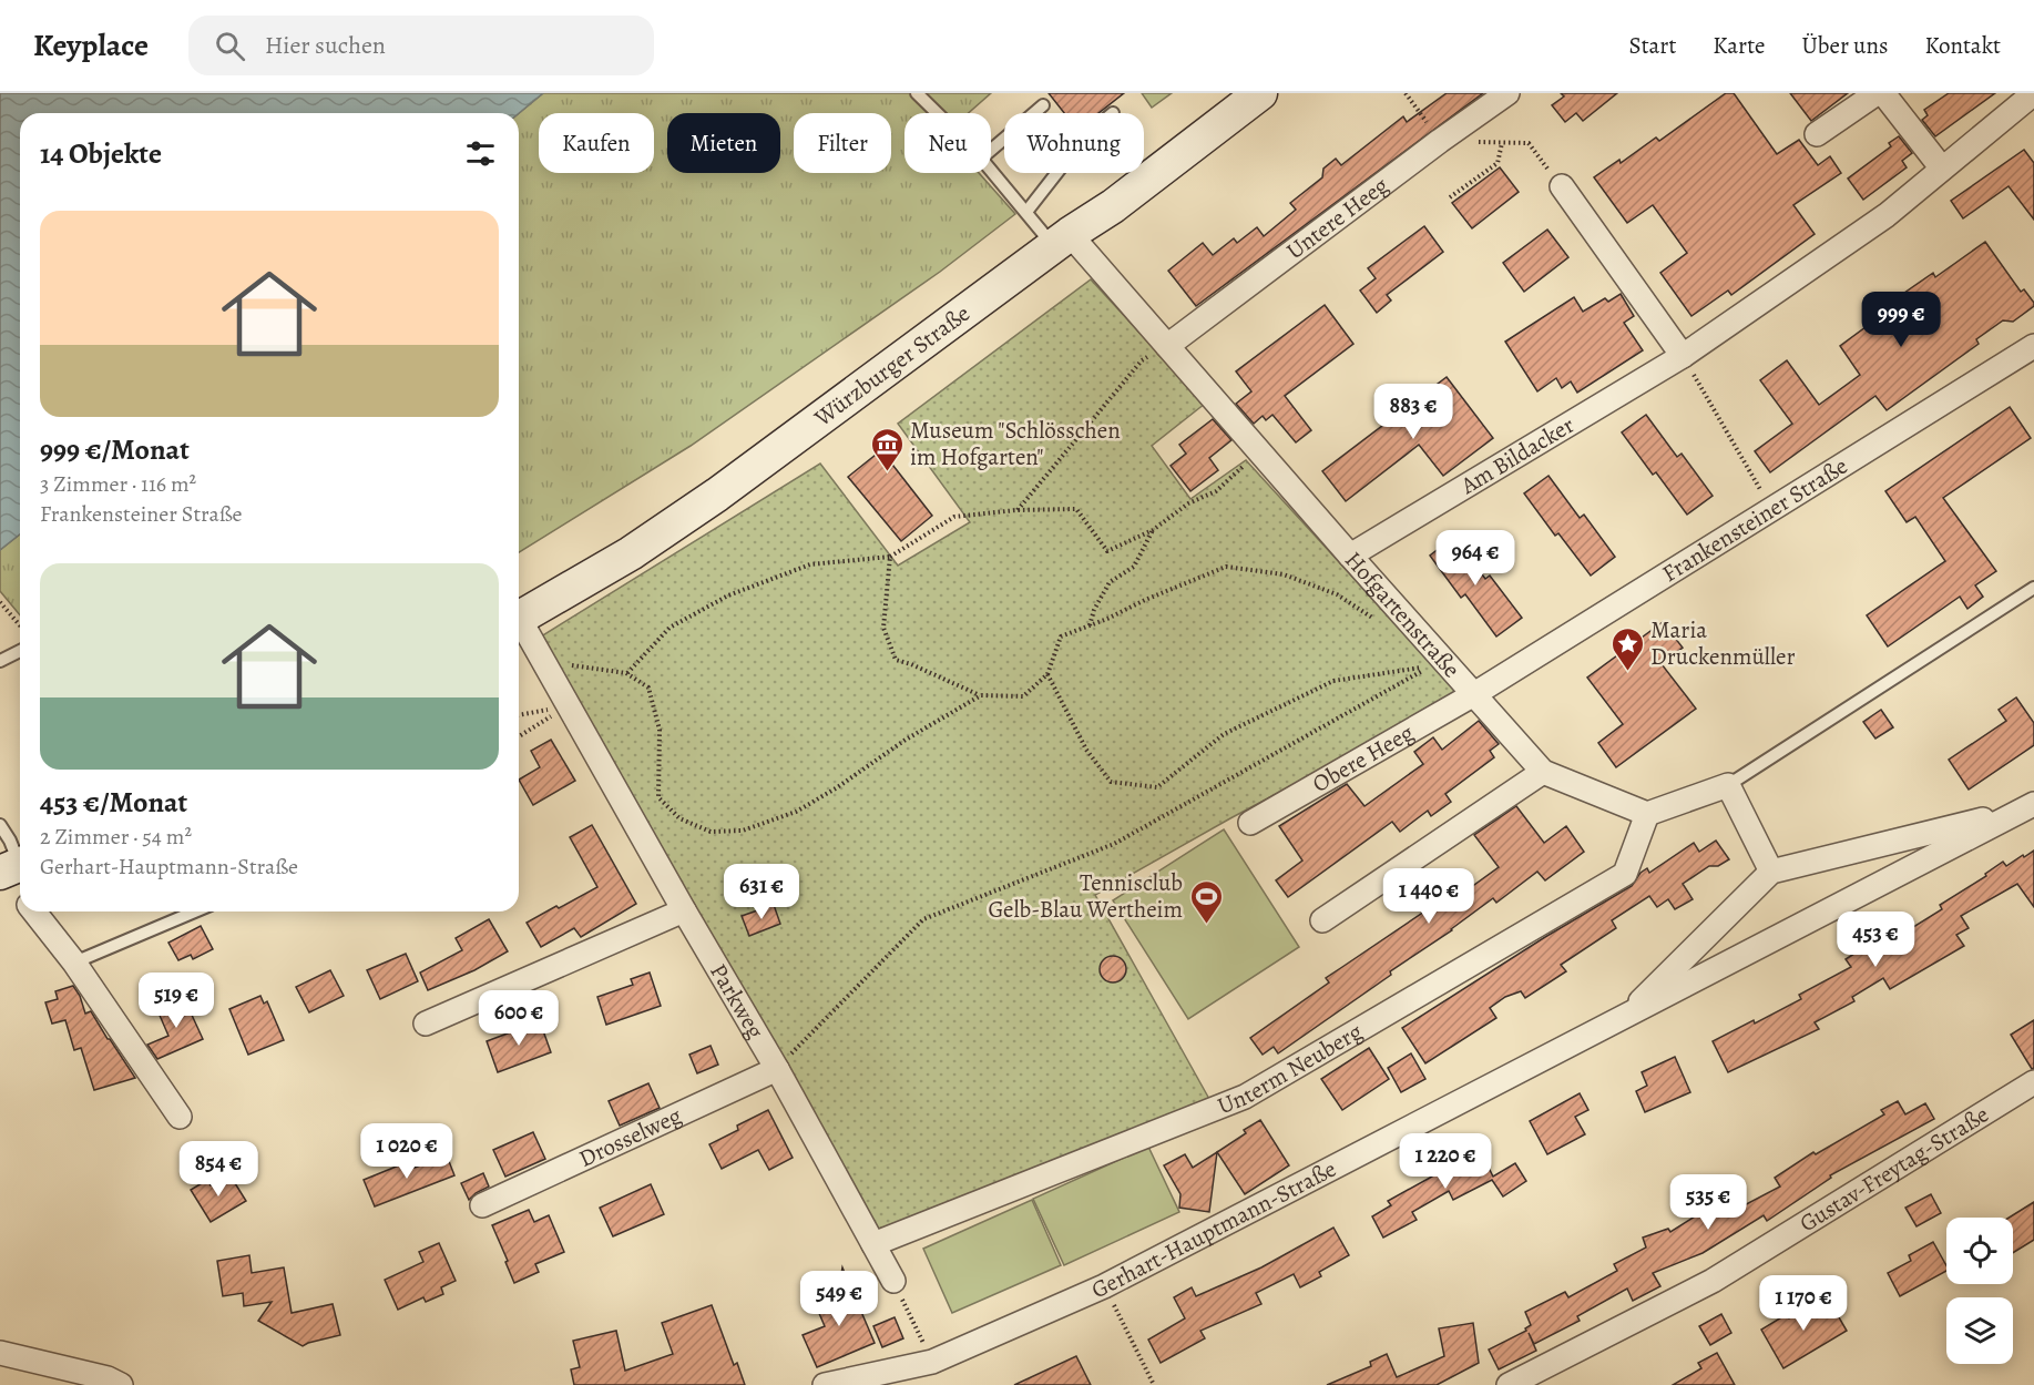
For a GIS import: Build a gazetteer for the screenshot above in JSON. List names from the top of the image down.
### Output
{
  "streets": {
    "main road": ["Würzburger Straße"],
    "street": [
      "Untere Heeg",
      "Am Bildacker",
      "Frankensteiner Straße",
      "Hofgartenstraße",
      "Obere Heeg",
      "Parkweg",
      "Unterm Neuberg",
      "Drosselweg",
      "Gustav-Freytag-Straße",
      "Gerhart-Hauptmann-Straße"
    ]
  },
  "crossings": [
    ["Untere Heeg", "Hofgartenstraße"],
    ["Würzburger Straße", "Hofgartenstraße"],
    ["Am Bildacker", "Hofgartenstraße"],
    ["Frankensteiner Straße", "Hofgartenstraße"],
    ["Frankensteiner Straße", "Obere Heeg"],
    ["Hofgartenstraße", "Obere Heeg"],
    ["Hofgartenstraße", "Unterm Neuberg"],
    ["Parkweg", "Unterm Neuberg"],
    ["Parkweg", "Drosselweg"]
  ],
  "places": {
    "museum": ["Museum \"Schlösschen im Hofgarten\""],
    "place": ["Maria Druckenmüller"],
    "sports": ["Tennisclub Gelb-Blau Wertheim"]
  },
  "page": {
    "header": "Keyplace",
    "search": "Hier suchen",
    "nav": [
      "Start",
      "Karte",
      "Über uns",
      "Kontakt"
    ],
    "chip": [
      "Kaufen",
      "Mieten",
      "Filter",
      "Neu",
      "Wohnung"
    ],
    "heading": "14 Objekte",
    "list": [
      {
        "name": "999 €/Monat",
        "note": "3 Zimmer · 116 m² · Frankensteiner Straße"
      },
      {
        "name": "453 €/Monat",
        "note": "2 Zimmer · 54 m² · Gerhart-Hauptmann-Straße"
      }
    ],
    "price": [
      "999 €",
      "883 €",
      "964 €",
      "631 €",
      "1 440 €",
      "453 €",
      "519 €",
      "600 €",
      "1 020 €",
      "1 220 €",
      "854 €",
      "535 €",
      "549 €",
      "1 170 €"
    ]
  }
}
